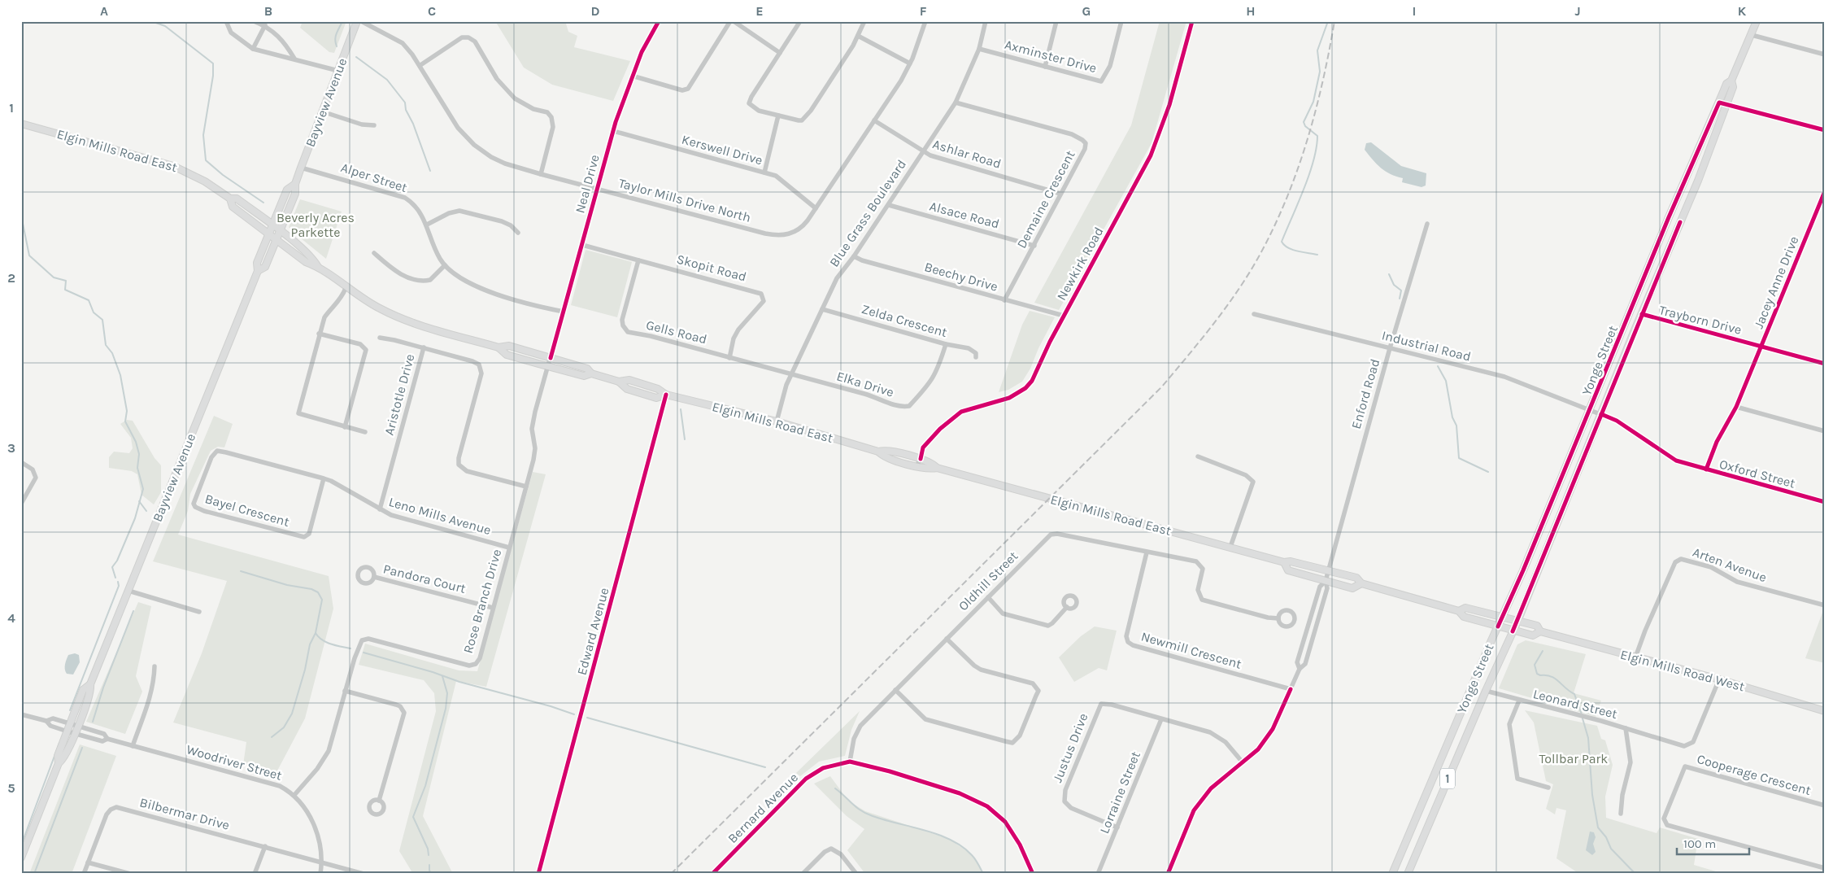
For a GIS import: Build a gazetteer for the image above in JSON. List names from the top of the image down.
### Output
{
  "streets": {
    "main road": [
      "Bayview Avenue",
      "Elgin Mills Road East",
      "Yonge Street",
      "Elgin Mills Road West",
      "1"
    ],
    "street": [
      "Axminster Drive",
      "Kerswell Drive",
      "Ashlar Road",
      "Alper Street",
      "Neal Drive",
      "Demaine Crescent",
      "Taylor Mills Drive North",
      "Blue Grass Boulevard",
      "Alsace Road",
      "Newkirk Road",
      "Skopit Road",
      "Beechy Drive",
      "Jacey Anne Drive",
      "Trayborn Drive",
      "Zelda Crescent",
      "Gells Road",
      "Industrial Road",
      "Elka Drive",
      "Enford Road",
      "Aristotle Drive",
      "Oxford Street",
      "Bayel Crescent",
      "Leno Mills Avenue",
      "Arten Avenue",
      "Pandora Court",
      "Oldhill Street",
      "Rose Branch Drive",
      "Edward Avenue",
      "Newmill Crescent",
      "Leonard Street",
      "Justus Drive",
      "Woodriver Street",
      "Cooperage Crescent",
      "Lorraine Street",
      "Bernard Avenue",
      "Bilbermar Drive"
    ]
  },
  "crossings": [
    ["Axminster Drive", "Blue Grass Boulevard"],
    ["Bayview Avenue", "Elgin Mills Road East"],
    ["Bayview Avenue", "Alper Street"],
    ["Bayview Avenue", "Woodriver Street"],
    ["Kerswell Drive", "Neal Drive"],
    ["Kerswell Drive", "Taylor Mills Drive North"],
    ["Elgin Mills Road East", "Neal Drive"],
    ["Elgin Mills Road East", "Blue Grass Boulevard"],
    ["Elgin Mills Road East", "Newkirk Road"],
    ["Elgin Mills Road East", "Yonge Street"],
    ["Elgin Mills Road East", "Enford Road"],
    ["Elgin Mills Road East", "Rose Branch Drive"],
    ["Elgin Mills Road East", "Edward Avenue"],
    ["Elgin Mills Road East", "Elgin Mills Road West"],
    ["Ashlar Road", "Demaine Crescent"],
    ["Ashlar Road", "Taylor Mills Drive North"],
    ["Ashlar Road", "Blue Grass Boulevard"],
    ["Alper Street", "Neal Drive"],
    ["Neal Drive", "Taylor Mills Drive North"],
    ["Neal Drive", "Skopit Road"],
    ["Neal Drive", "Rose Branch Drive"],
    ["Demaine Crescent", "Blue Grass Boulevard"],
    ["Demaine Crescent", "Alsace Road"],
    ["Demaine Crescent", "Beechy Drive"],
    ["Blue Grass Boulevard", "Alsace Road"],
    ["Blue Grass Boulevard", "Beechy Drive"],
    ["Blue Grass Boulevard", "Zelda Crescent"],
    ["Blue Grass Boulevard", "Gells Road"],
    ["Blue Grass Boulevard", "Elka Drive"],
    ["Newkirk Road", "Beechy Drive"],
    ["Skopit Road", "Gells Road"],
    ["Jacey Anne Drive", "Trayborn Drive"],
    ["Jacey Anne Drive", "Oxford Street"],
    ["Trayborn Drive", "Yonge Street"],
    ["Zelda Crescent", "Elka Drive"],
    ["Gells Road", "Elka Drive"],
    ["Industrial Road", "Yonge Street"],
    ["Industrial Road", "Enford Road"],
    ["Industrial Road", "Oxford Street"],
    ["Yonge Street", "Oxford Street"],
    ["Yonge Street", "Elgin Mills Road West"],
    ["Yonge Street", "Leonard Street"],
    ["Aristotle Drive", "Leno Mills Avenue"],
    ["Aristotle Drive", "Rose Branch Drive"],
    ["Bayel Crescent", "Leno Mills Avenue"],
    ["Leno Mills Avenue", "Rose Branch Drive"],
    ["Arten Avenue", "Elgin Mills Road West"],
    ["Pandora Court", "Rose Branch Drive"],
    ["Oldhill Street", "Newmill Crescent"],
    ["Oldhill Street", "Bernard Avenue"],
    ["Rose Branch Drive", "Woodriver Street"],
    ["Elgin Mills Road West", "Leonard Street"],
    ["Justus Drive", "Lorraine Street"],
    ["Woodriver Street", "Bilbermar Drive"]
  ],
  "parks": ["Beverly Acres Parkette", "Tollbar Park"],
  "scale_bar": "100 m",
  "grid": {
    "columns": [
      "A",
      "B",
      "C",
      "D",
      "E",
      "F",
      "G",
      "H",
      "I",
      "J",
      "K"
    ],
    "rows": [
      "1",
      "2",
      "3",
      "4",
      "5"
    ]
  }
}
